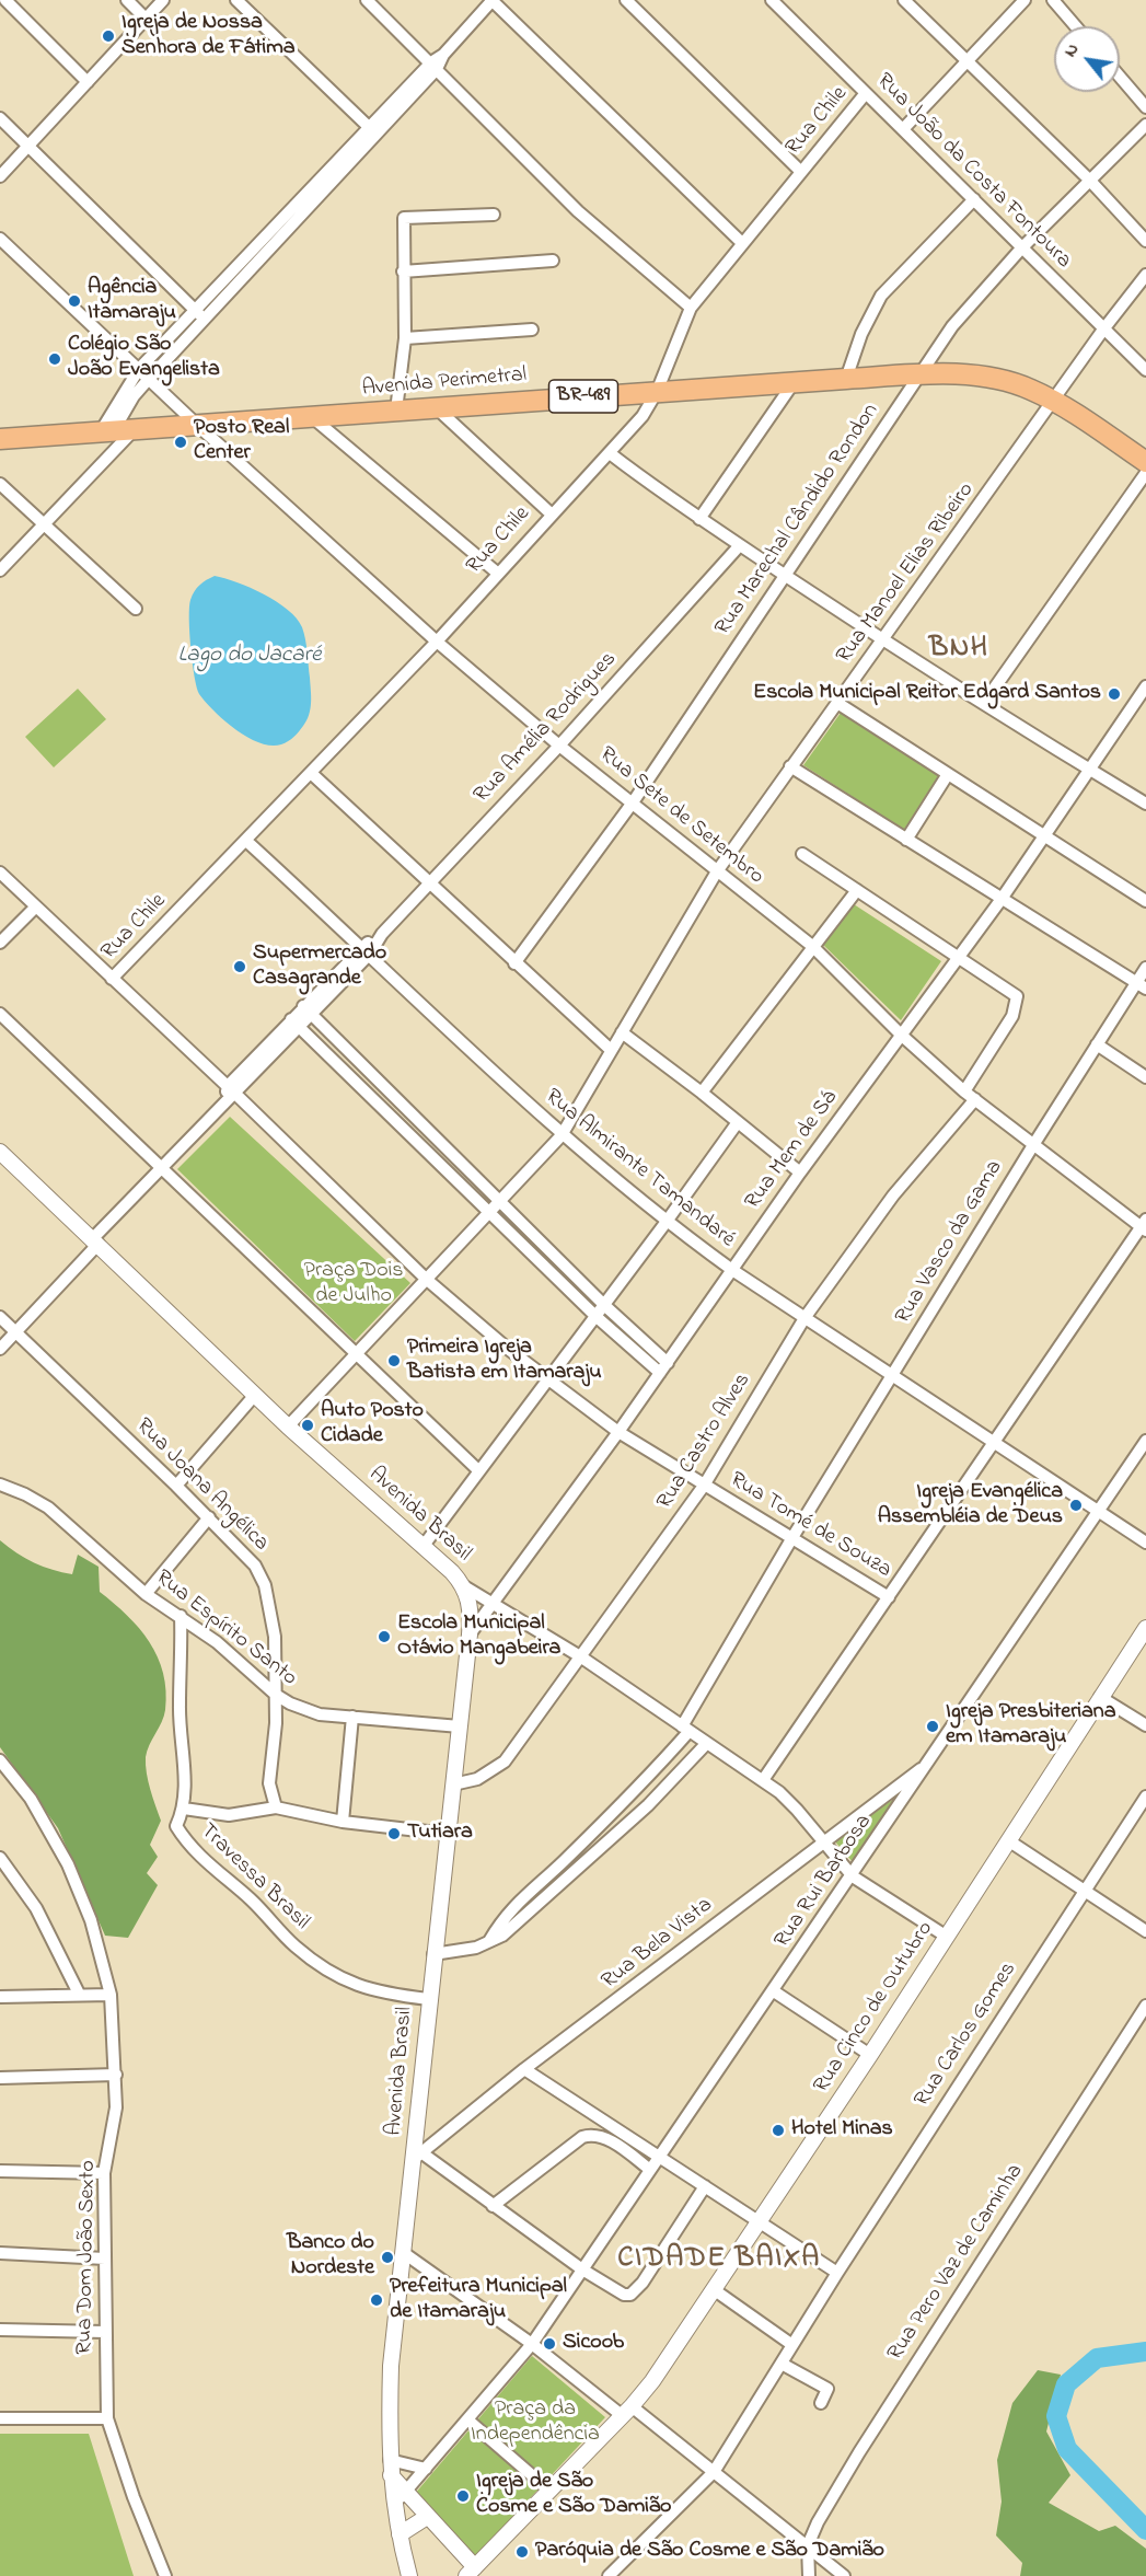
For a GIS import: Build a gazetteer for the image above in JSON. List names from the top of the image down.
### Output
{
  "streets": {
    "main road": ["Avenida Perimetral", "BR-489"],
    "street": [
      "Rua Chile",
      "Rua João da Costa Fontoura",
      "Rua Marechal Cândido Rondon",
      "Rua Manoel Elias Ribeiro",
      "Rua Amélia Rodrigues",
      "Rua Sete de Setembro",
      "Rua Mem de Sá",
      "Rua Almirante Tamandaré",
      "Rua Vasco da Gama",
      "Rua Castro Alves",
      "Rua Joana Angélica",
      "Avenida Brasil",
      "Rua Tomé de Souza",
      "Rua Espírito Santo",
      "Travessa Brasil",
      "Rua Rui Barbosa",
      "Rua Bela Vista",
      "Rua Cinco de Outubro",
      "Rua Carlos Gomes",
      "Rua Dom João Sexto",
      "Rua Pero Vaz de Caminha"
    ]
  },
  "crossings": [
    ["Rua Chile", "Rua João da Costa Fontoura"],
    ["Rua Chile", "Avenida Perimetral"],
    ["Rua Chile", "Rua Sete de Setembro"],
    ["Rua Chile", "Rua Almirante Tamandaré"],
    ["Rua João da Costa Fontoura", "Rua Marechal Cândido Rondon"],
    ["Rua João da Costa Fontoura", "Rua Manoel Elias Ribeiro"],
    ["Avenida Perimetral", "Rua Marechal Cândido Rondon"],
    ["Avenida Perimetral", "Rua Manoel Elias Ribeiro"],
    ["Avenida Perimetral", "Rua Sete de Setembro"],
    ["Rua Marechal Cândido Rondon", "Rua Sete de Setembro"],
    ["Rua Manoel Elias Ribeiro", "Rua Sete de Setembro"],
    ["Rua Manoel Elias Ribeiro", "Rua Almirante Tamandaré"],
    ["Rua Manoel Elias Ribeiro", "Rua Tomé de Souza"],
    ["Rua Amélia Rodrigues", "Rua Sete de Setembro"],
    ["Rua Amélia Rodrigues", "Rua Almirante Tamandaré"],
    ["Rua Sete de Setembro", "Rua Mem de Sá"],
    ["Rua Sete de Setembro", "Rua Vasco da Gama"],
    ["Rua Sete de Setembro", "Rua Castro Alves"],
    ["Rua Mem de Sá", "Rua Almirante Tamandaré"],
    ["Rua Mem de Sá", "Avenida Brasil"],
    ["Rua Mem de Sá", "Rua Tomé de Souza"],
    ["Rua Almirante Tamandaré", "Rua Vasco da Gama"],
    ["Rua Almirante Tamandaré", "Rua Castro Alves"],
    ["Rua Almirante Tamandaré", "Rua Rui Barbosa"],
    ["Rua Vasco da Gama", "Rua Tomé de Souza"],
    ["Rua Castro Alves", "Avenida Brasil"],
    ["Rua Castro Alves", "Rua Tomé de Souza"],
    ["Rua Joana Angélica", "Rua Espírito Santo"],
    ["Avenida Brasil", "Rua Espírito Santo"],
    ["Avenida Brasil", "Travessa Brasil"],
    ["Avenida Brasil", "Rua Bela Vista"],
    ["Rua Espírito Santo", "Travessa Brasil"],
    ["Rua Rui Barbosa", "Rua Bela Vista"]
  ],
  "districts": ["BNH", "CIDADE BAIXA"],
  "water": ["Lago do Jacaré"],
  "parks": ["Praça Dois de Julho", "Praça da Independência"],
  "places": [
    "Igreja de Nossa Senhora de Fátima",
    "Agência Itamaraju",
    "Colégio São João Evangelista",
    "Posto Real Center",
    "Escola Municipal Reitor Edgard Santos",
    "Supermercado Casagrande",
    "Primeira Igreja Batista em Itamaraju",
    "Auto Posto Cidade",
    "Igreja Evangélica Assembléia de Deus",
    "Escola Municipal Otávio Mangabeira",
    "Igreja Presbiteriana em Itamaraju",
    "Tutiara",
    "Hotel Minas",
    "Banco do Nordeste",
    "Prefeitura Municipal de Itamaraju",
    "Sicoob",
    "Igreja de São Cosme e São Damião",
    "Paróquia de São Cosme e São Damião"
  ],
  "north": "top left"
}
